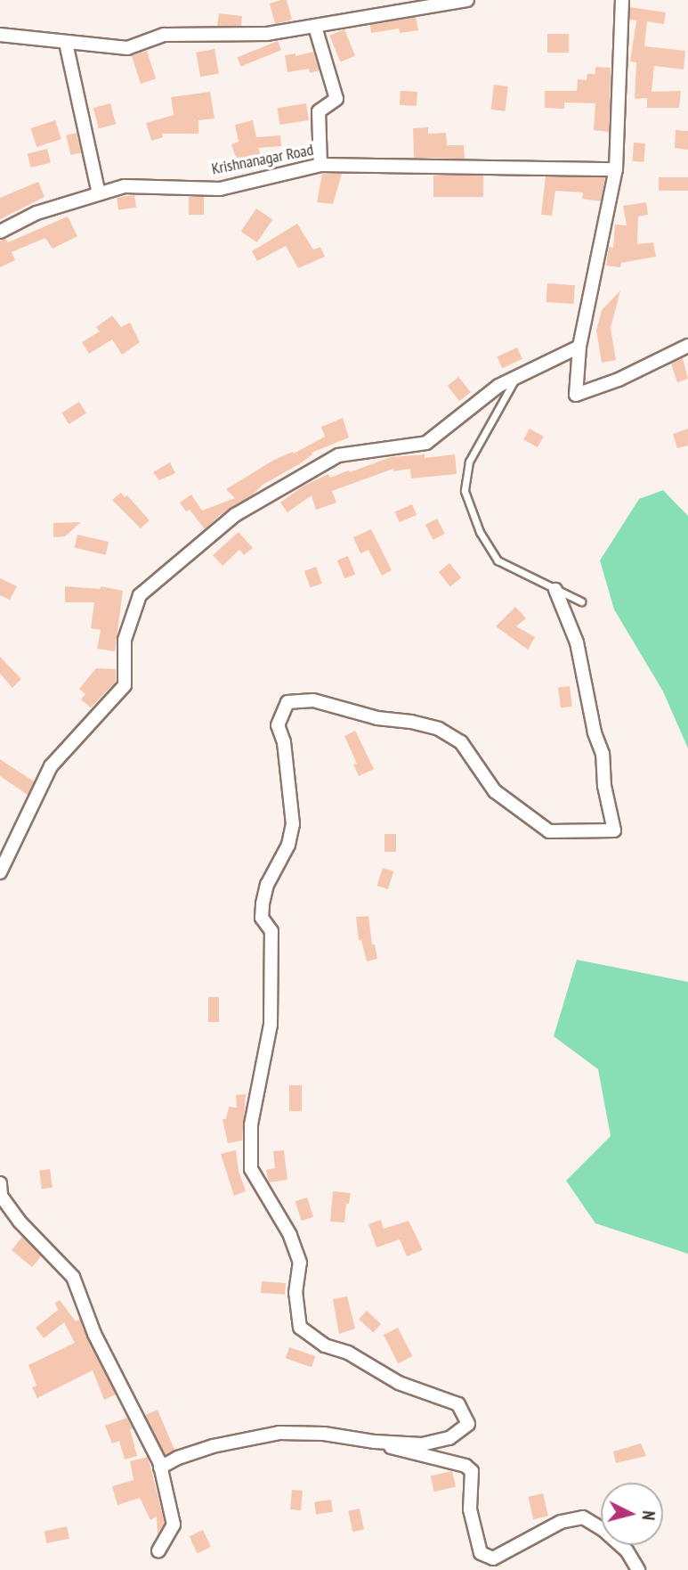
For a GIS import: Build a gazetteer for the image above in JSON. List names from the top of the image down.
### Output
{
  "streets": {
    "street": ["Krishnanagar Road"]
  },
  "north": "right"
}
